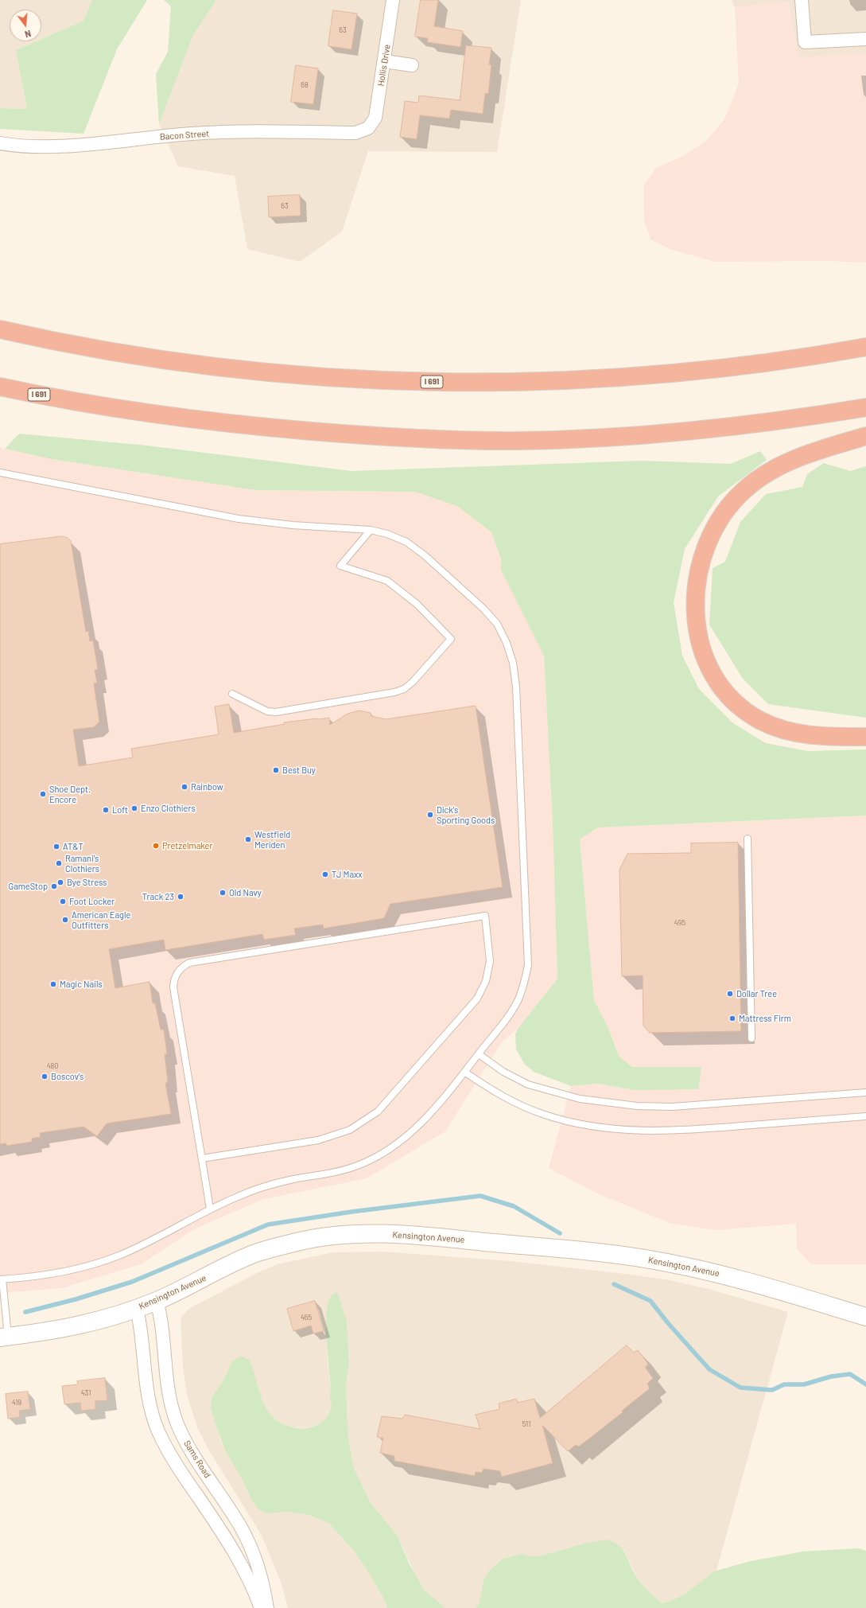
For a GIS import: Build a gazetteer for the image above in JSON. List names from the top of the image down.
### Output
{
  "streets": {
    "highway": ["I 691"],
    "main road": ["Kensington Avenue"],
    "street": ["Hollis Drive", "Bacon Street", "Sams Road"]
  },
  "crossings": [
    ["Hollis Drive", "Bacon Street"],
    ["Kensington Avenue", "Sams Road"]
  ],
  "places": [
    "Best Buy",
    "Rainbow",
    "Shoe Dept. Encore",
    "Enzo Clothiers",
    "Loft",
    "Dick's Sporting Goods",
    "Westfield Meriden",
    "Pretzelmaker",
    "AT&T",
    "Ramani's Clothiers",
    "TJ Maxx",
    "Bye Stress",
    "GameStop",
    "Old Navy",
    "Track 23",
    "Foot Locker",
    "American Eagle Outfitters",
    "Magic Nails",
    "Dollar Tree",
    "Mattress Firm",
    "Boscov's"
  ],
  "house_numbers": [
    "63",
    "68",
    "63",
    "495",
    "480",
    "465",
    "431",
    "419",
    "511"
  ],
  "north": "bottom"
}
